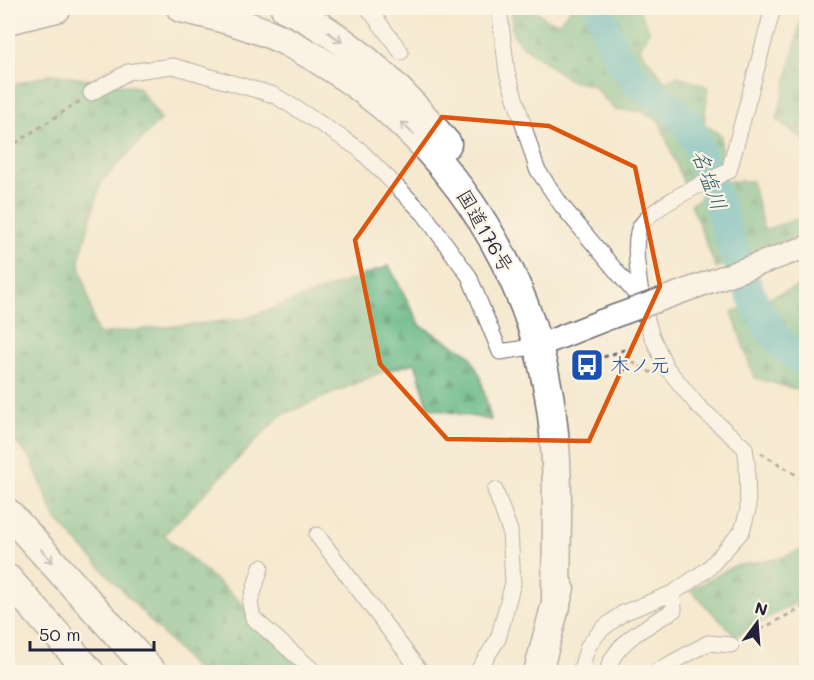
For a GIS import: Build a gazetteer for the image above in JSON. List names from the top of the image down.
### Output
{
  "streets": {
    "highway": ["国道176号"]
  },
  "water": ["名塩川"],
  "places": {
    "bus stop": ["木ノ元"]
  },
  "scale_bar": "50 m",
  "north": "top"
}
